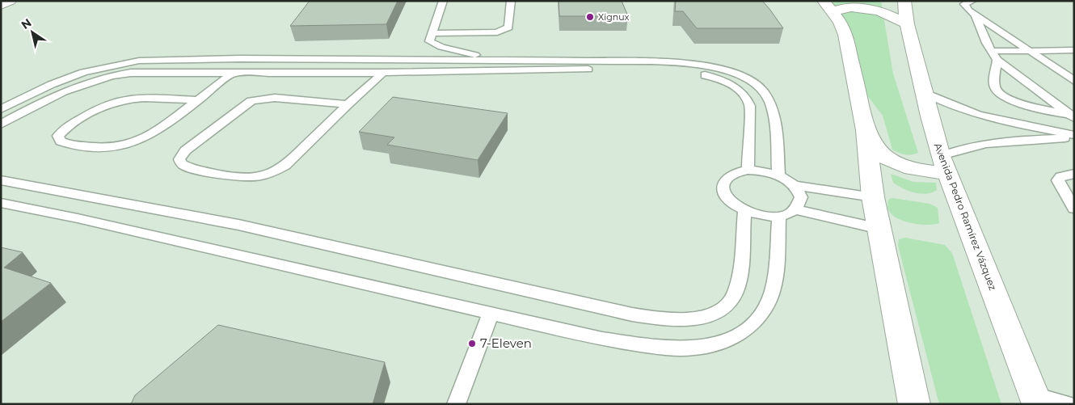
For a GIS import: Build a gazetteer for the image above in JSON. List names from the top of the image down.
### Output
{
  "streets": {
    "street": ["Avenida Pedro Ramírez Vázquez"]
  },
  "places": ["Xignux", "7-Eleven"],
  "north": "top left"
}
